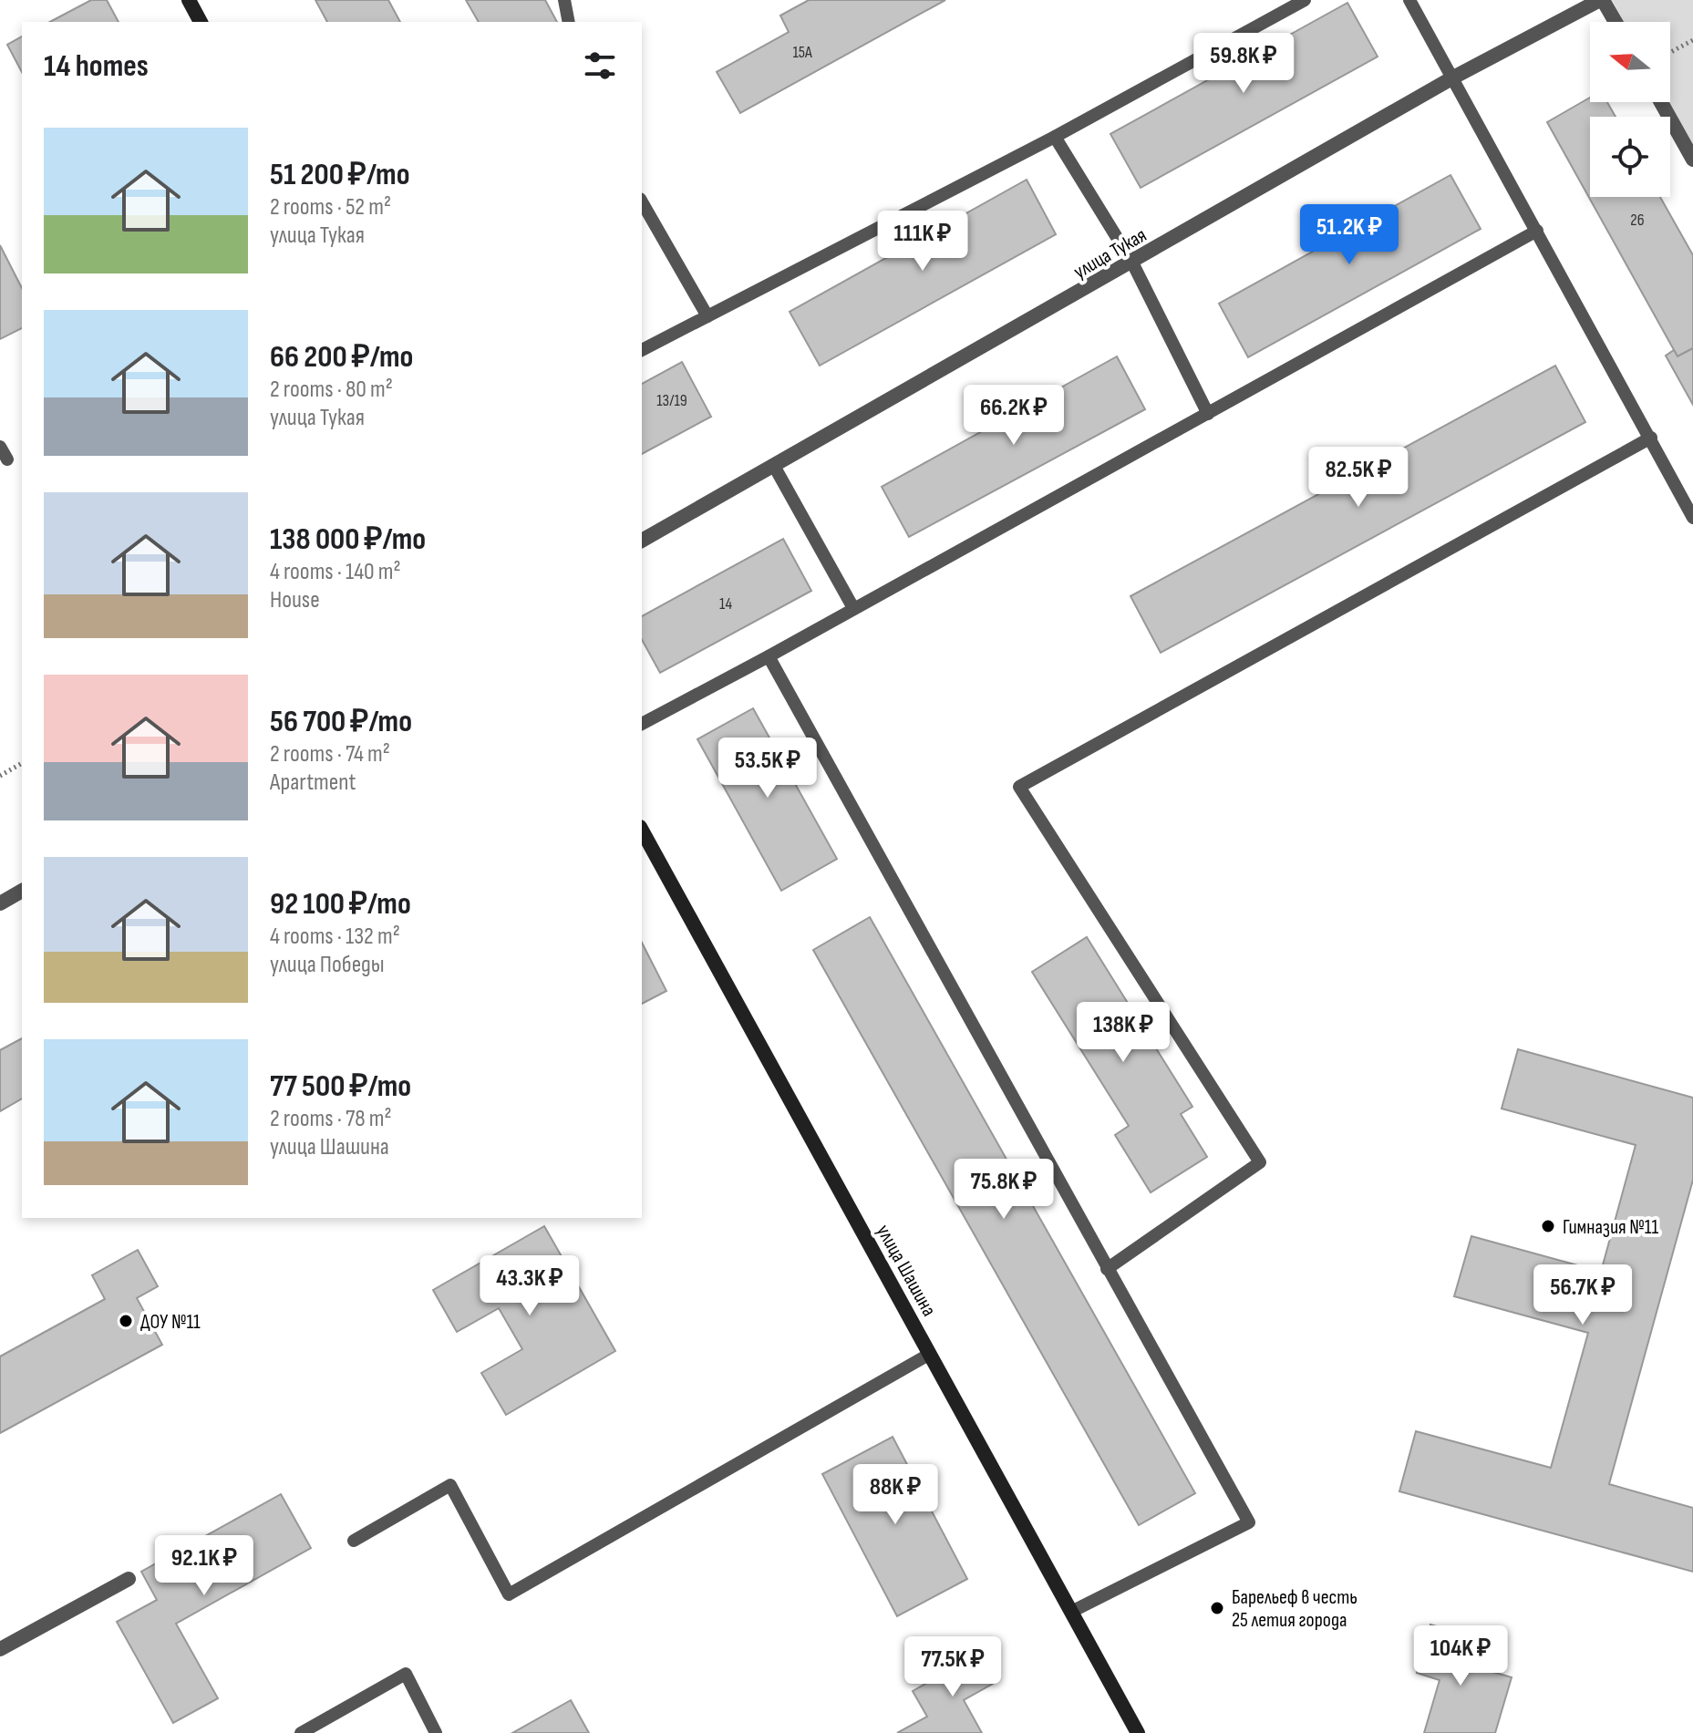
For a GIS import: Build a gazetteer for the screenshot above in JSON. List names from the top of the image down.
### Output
{
  "streets": {
    "main road": ["улица Шашина"],
    "street": ["улица Тукая"]
  },
  "places": ["Гимназия №11", "ДОУ №11", "Барельеф в честь 25 летия города"],
  "house_numbers": [
    "15А",
    "26",
    "13/19",
    "14"
  ],
  "north": "left",
  "page": {
    "heading": "14 homes",
    "price": [
      "59.8K ₽",
      "51.2K ₽",
      "111K ₽",
      "66.2K ₽",
      "82.5K ₽",
      "53.5K ₽",
      "138K ₽",
      "75.8K ₽",
      "43.3K ₽",
      "56.7K ₽",
      "88K ₽",
      "92.1K ₽",
      "104K ₽",
      "77.5K ₽"
    ],
    "list": [
      {
        "name": "51 200 ₽/mo",
        "note": "2 rooms · 52 m² · улица Тукая"
      },
      {
        "name": "66 200 ₽/mo",
        "note": "2 rooms · 80 m² · улица Тукая"
      },
      {
        "name": "138 000 ₽/mo",
        "note": "4 rooms · 140 m² · House"
      },
      {
        "name": "56 700 ₽/mo",
        "note": "2 rooms · 74 m² · Apartment"
      },
      {
        "name": "92 100 ₽/mo",
        "note": "4 rooms · 132 m² · улица Победы"
      },
      {
        "name": "77 500 ₽/mo",
        "note": "2 rooms · 78 m² · улица Шашина"
      }
    ]
  }
}
